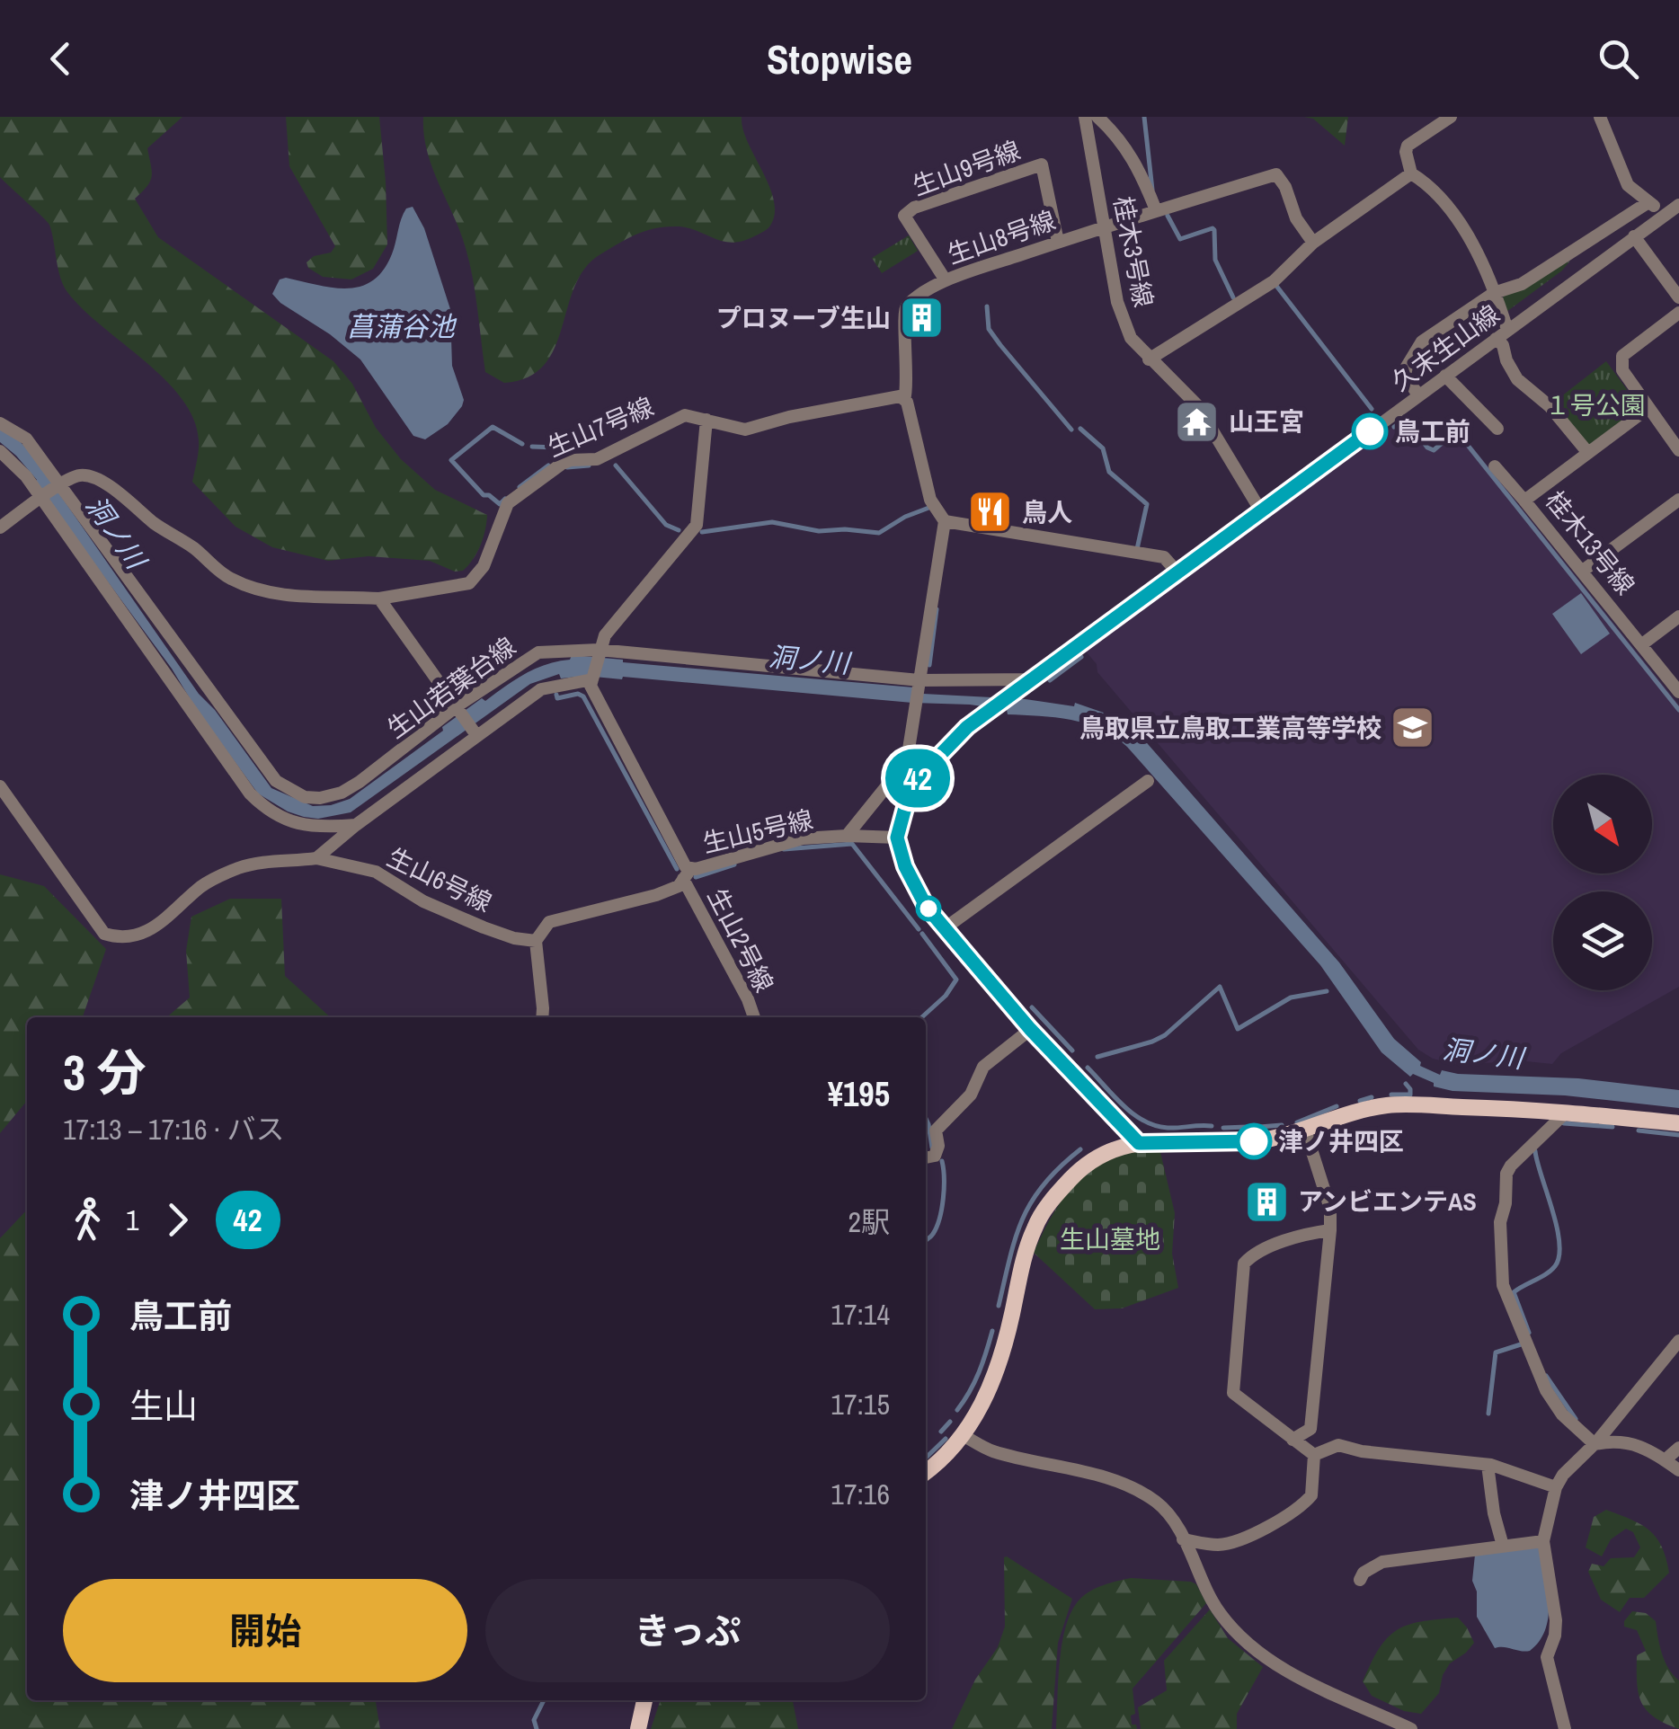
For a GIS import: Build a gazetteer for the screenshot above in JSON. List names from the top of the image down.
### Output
{
  "streets": {
    "street": [
      "生山9号線",
      "生山8号線",
      "桂木3号線",
      "久末生山線",
      "生山7号線",
      "桂木13号線",
      "生山若葉台線",
      "生山5号線",
      "生山6号線",
      "生山2号線"
    ]
  },
  "crossings": [
    ["生山9号線", "生山8号線"],
    ["生山8号線", "桂木3号線"],
    ["生山8号線", "生山7号線"],
    ["桂木3号線", "久末生山線"],
    ["久末生山線", "生山若葉台線"],
    ["生山若葉台線", "生山5号線"],
    ["生山5号線", "生山2号線"]
  ],
  "water": ["菖蒲谷池", "洞ノ川"],
  "parks": ["１号公園", "生山墓地"],
  "places": {
    "building": ["プロヌーブ生山", "アンビエンテAS"],
    "temple": ["山王宮"],
    "other": ["鳥工前", "津ノ井四区"],
    "restaurant": ["鳥人"],
    "school or university": ["鳥取県立鳥取工業高等学校"]
  },
  "lines": ["bus line 42"],
  "north": "bottom right",
  "page": {
    "header": "Stopwise",
    "on_map": "42",
    "heading": ["3 分", "17:13 – 17:16 · バス", "¥195"],
    "legs": ["1", "42", "2駅"],
    "list": [
      {
        "name": "鳥工前",
        "value": "17:14"
      },
      {
        "name": "生山",
        "value": "17:15"
      },
      {
        "name": "津ノ井四区",
        "value": "17:16"
      }
    ],
    "buttons": ["開始", "きっぷ"]
  }
}
